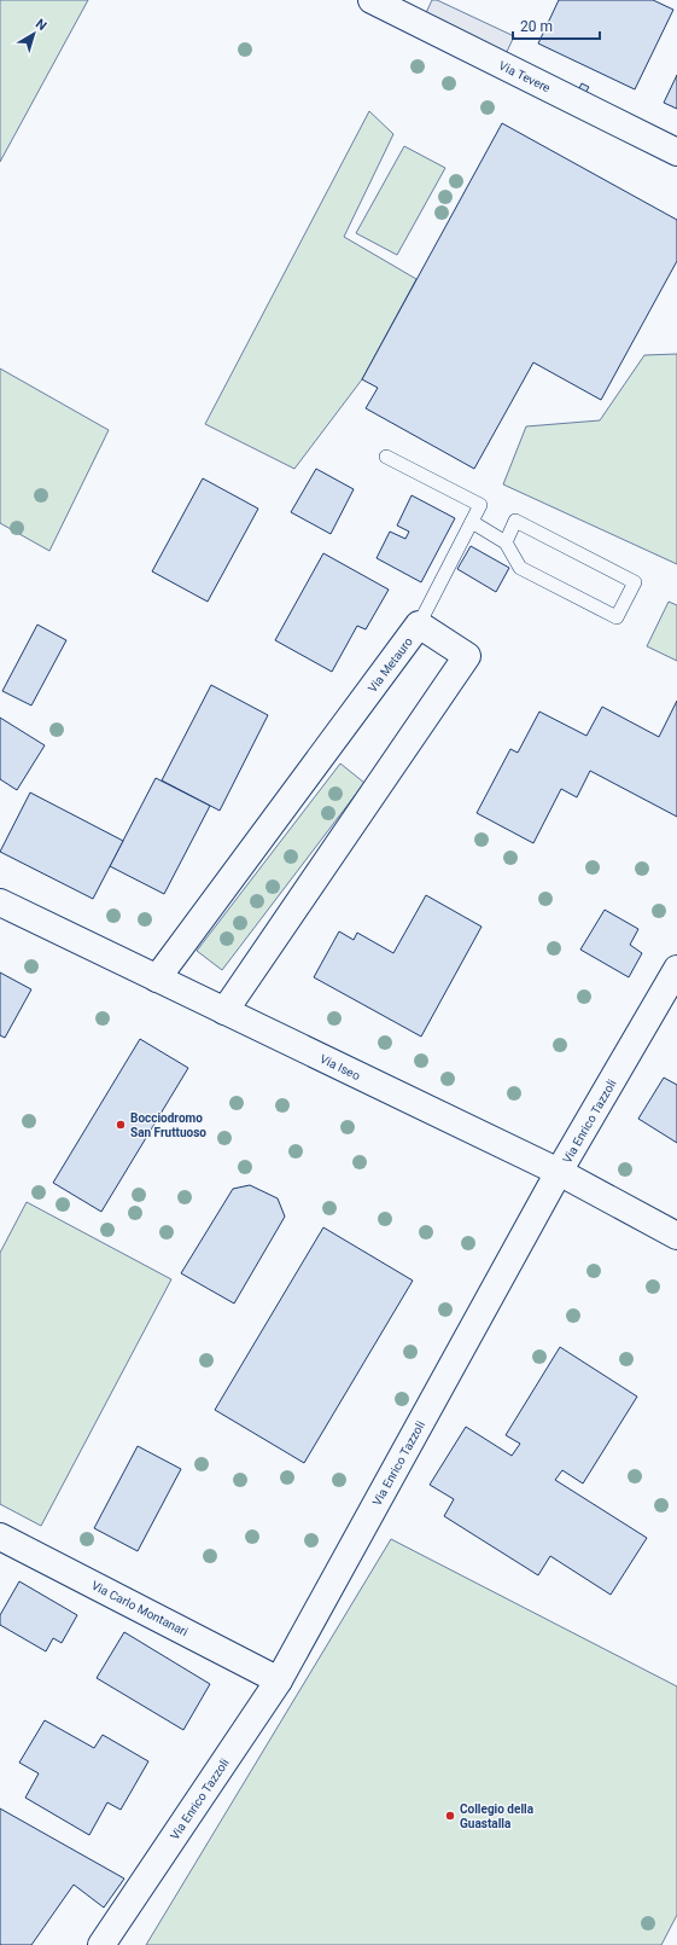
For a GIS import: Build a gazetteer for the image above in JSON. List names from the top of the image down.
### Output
{
  "streets": {
    "street": [
      "Via Tevere",
      "Via Metauro",
      "Via Iseo",
      "Via Enrico Tazzoli",
      "Via Carlo Montanari"
    ]
  },
  "crossings": [
    ["Via Metauro", "Via Iseo"],
    ["Via Iseo", "Via Enrico Tazzoli"],
    ["Via Enrico Tazzoli", "Via Carlo Montanari"]
  ],
  "places": ["Bocciodromo San Fruttuoso", "Collegio della Guastalla"],
  "scale_bar": "20 m",
  "north": "top right"
}
